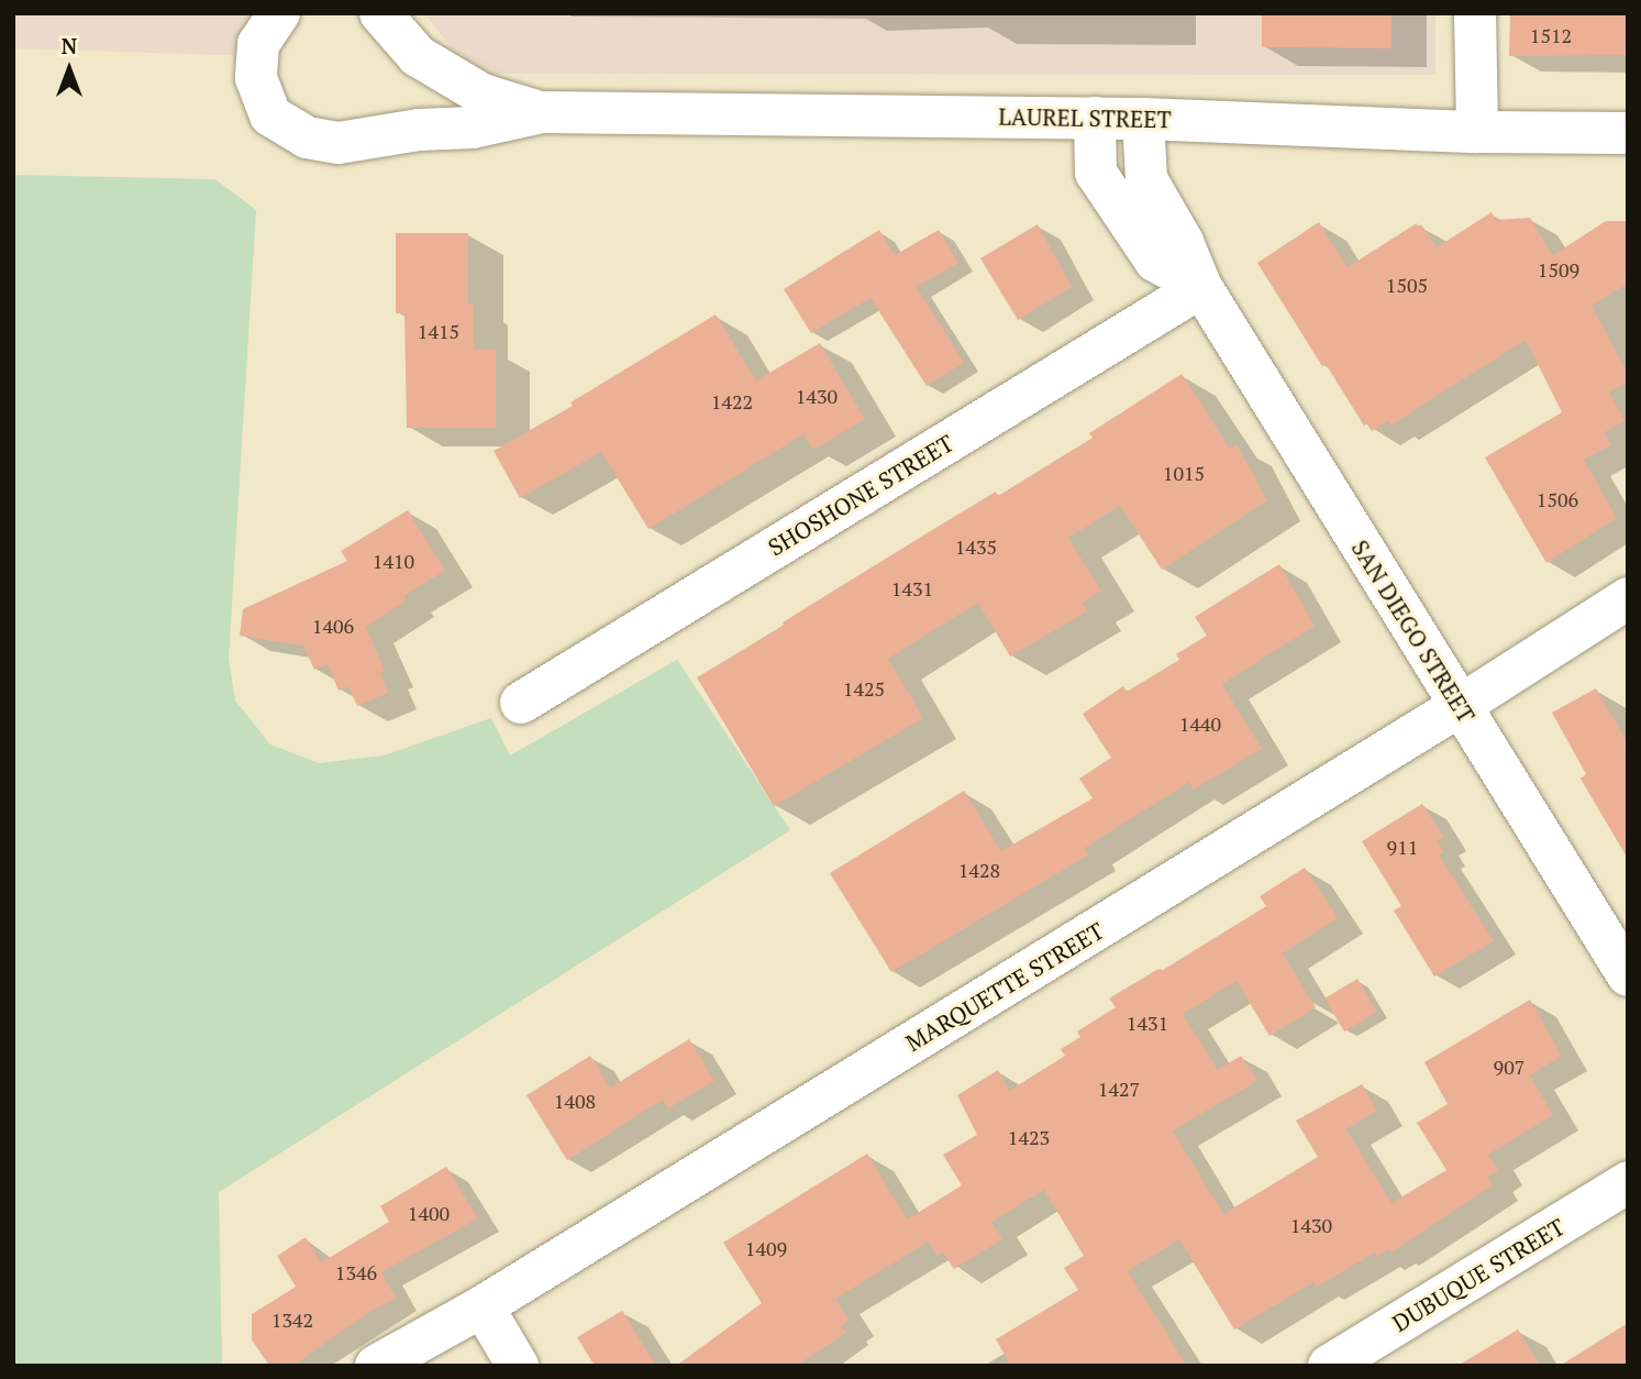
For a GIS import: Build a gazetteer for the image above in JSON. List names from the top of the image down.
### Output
{
  "streets": {
    "street": [
      "LAUREL STREET",
      "SHOSHONE STREET",
      "SAN DIEGO STREET",
      "MARQUETTE STREET",
      "DUBUQUE STREET"
    ]
  },
  "crossings": [
    ["LAUREL STREET", "SAN DIEGO STREET"],
    ["SHOSHONE STREET", "SAN DIEGO STREET"],
    ["SAN DIEGO STREET", "MARQUETTE STREET"]
  ],
  "house_numbers": [
    "1512",
    "1509",
    "1505",
    "1415",
    "1430",
    "1422",
    "1015",
    "1506",
    "1435",
    "1410",
    "1431",
    "1406",
    "1425",
    "1440",
    "911",
    "1428",
    "1431",
    "907",
    "1427",
    "1408",
    "1423",
    "1400",
    "1430",
    "1409",
    "1346",
    "1342"
  ],
  "north": "top"
}
